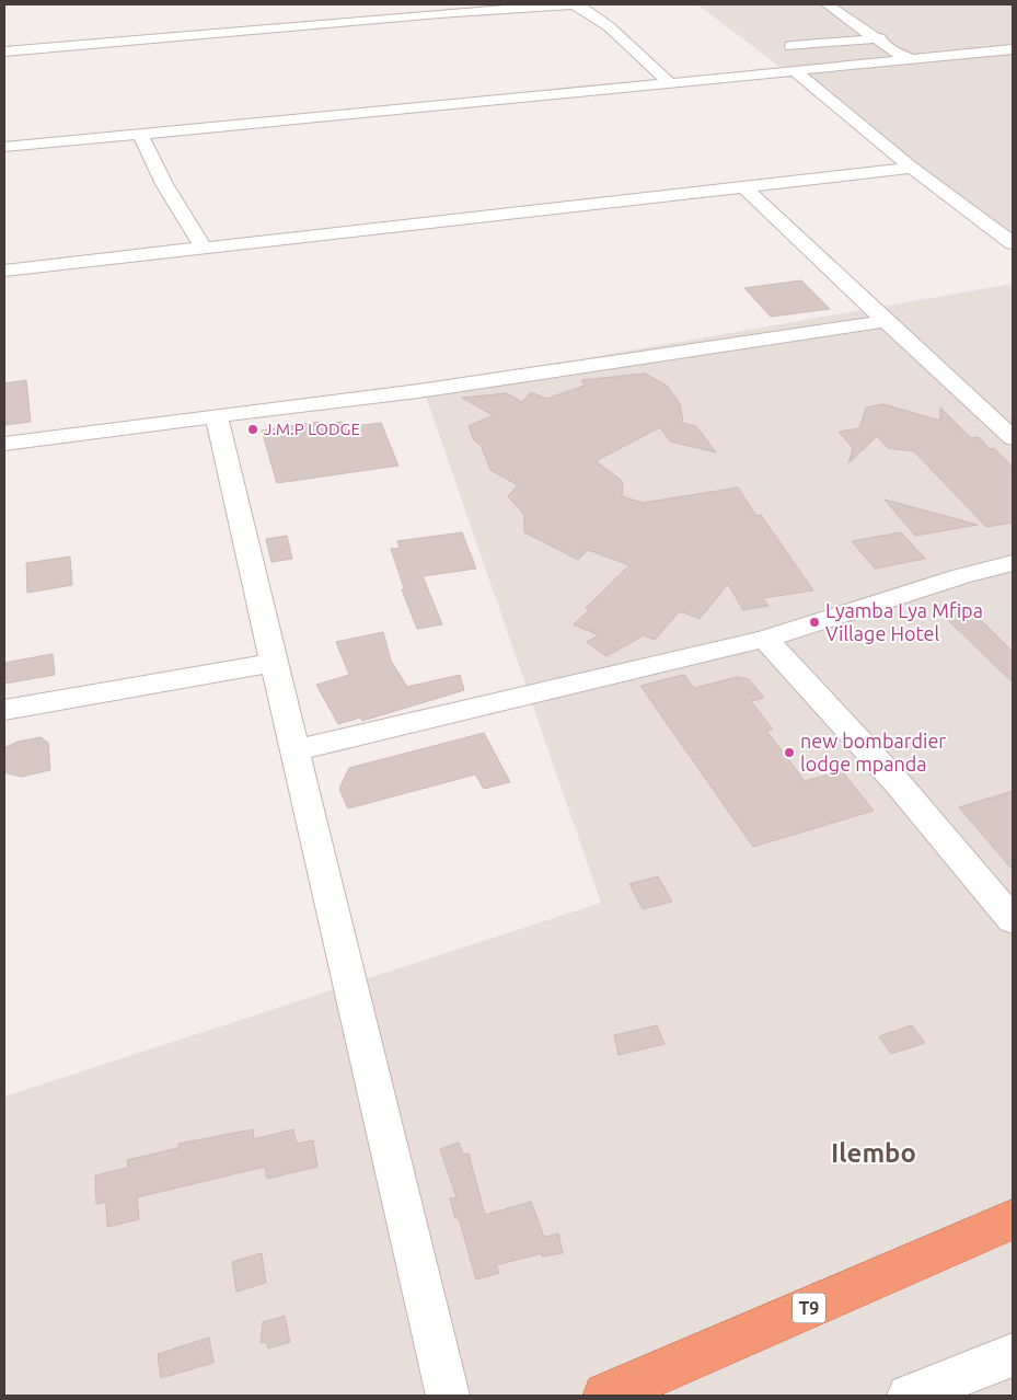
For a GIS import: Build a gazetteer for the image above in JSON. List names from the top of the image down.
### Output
{
  "streets": {
    "highway": ["T9"]
  },
  "districts": ["Ilembo"],
  "places": ["J.M.P LODGE", "Lyamba Lya Mfipa Village Hotel", "new bombardier lodge mpanda"]
}
